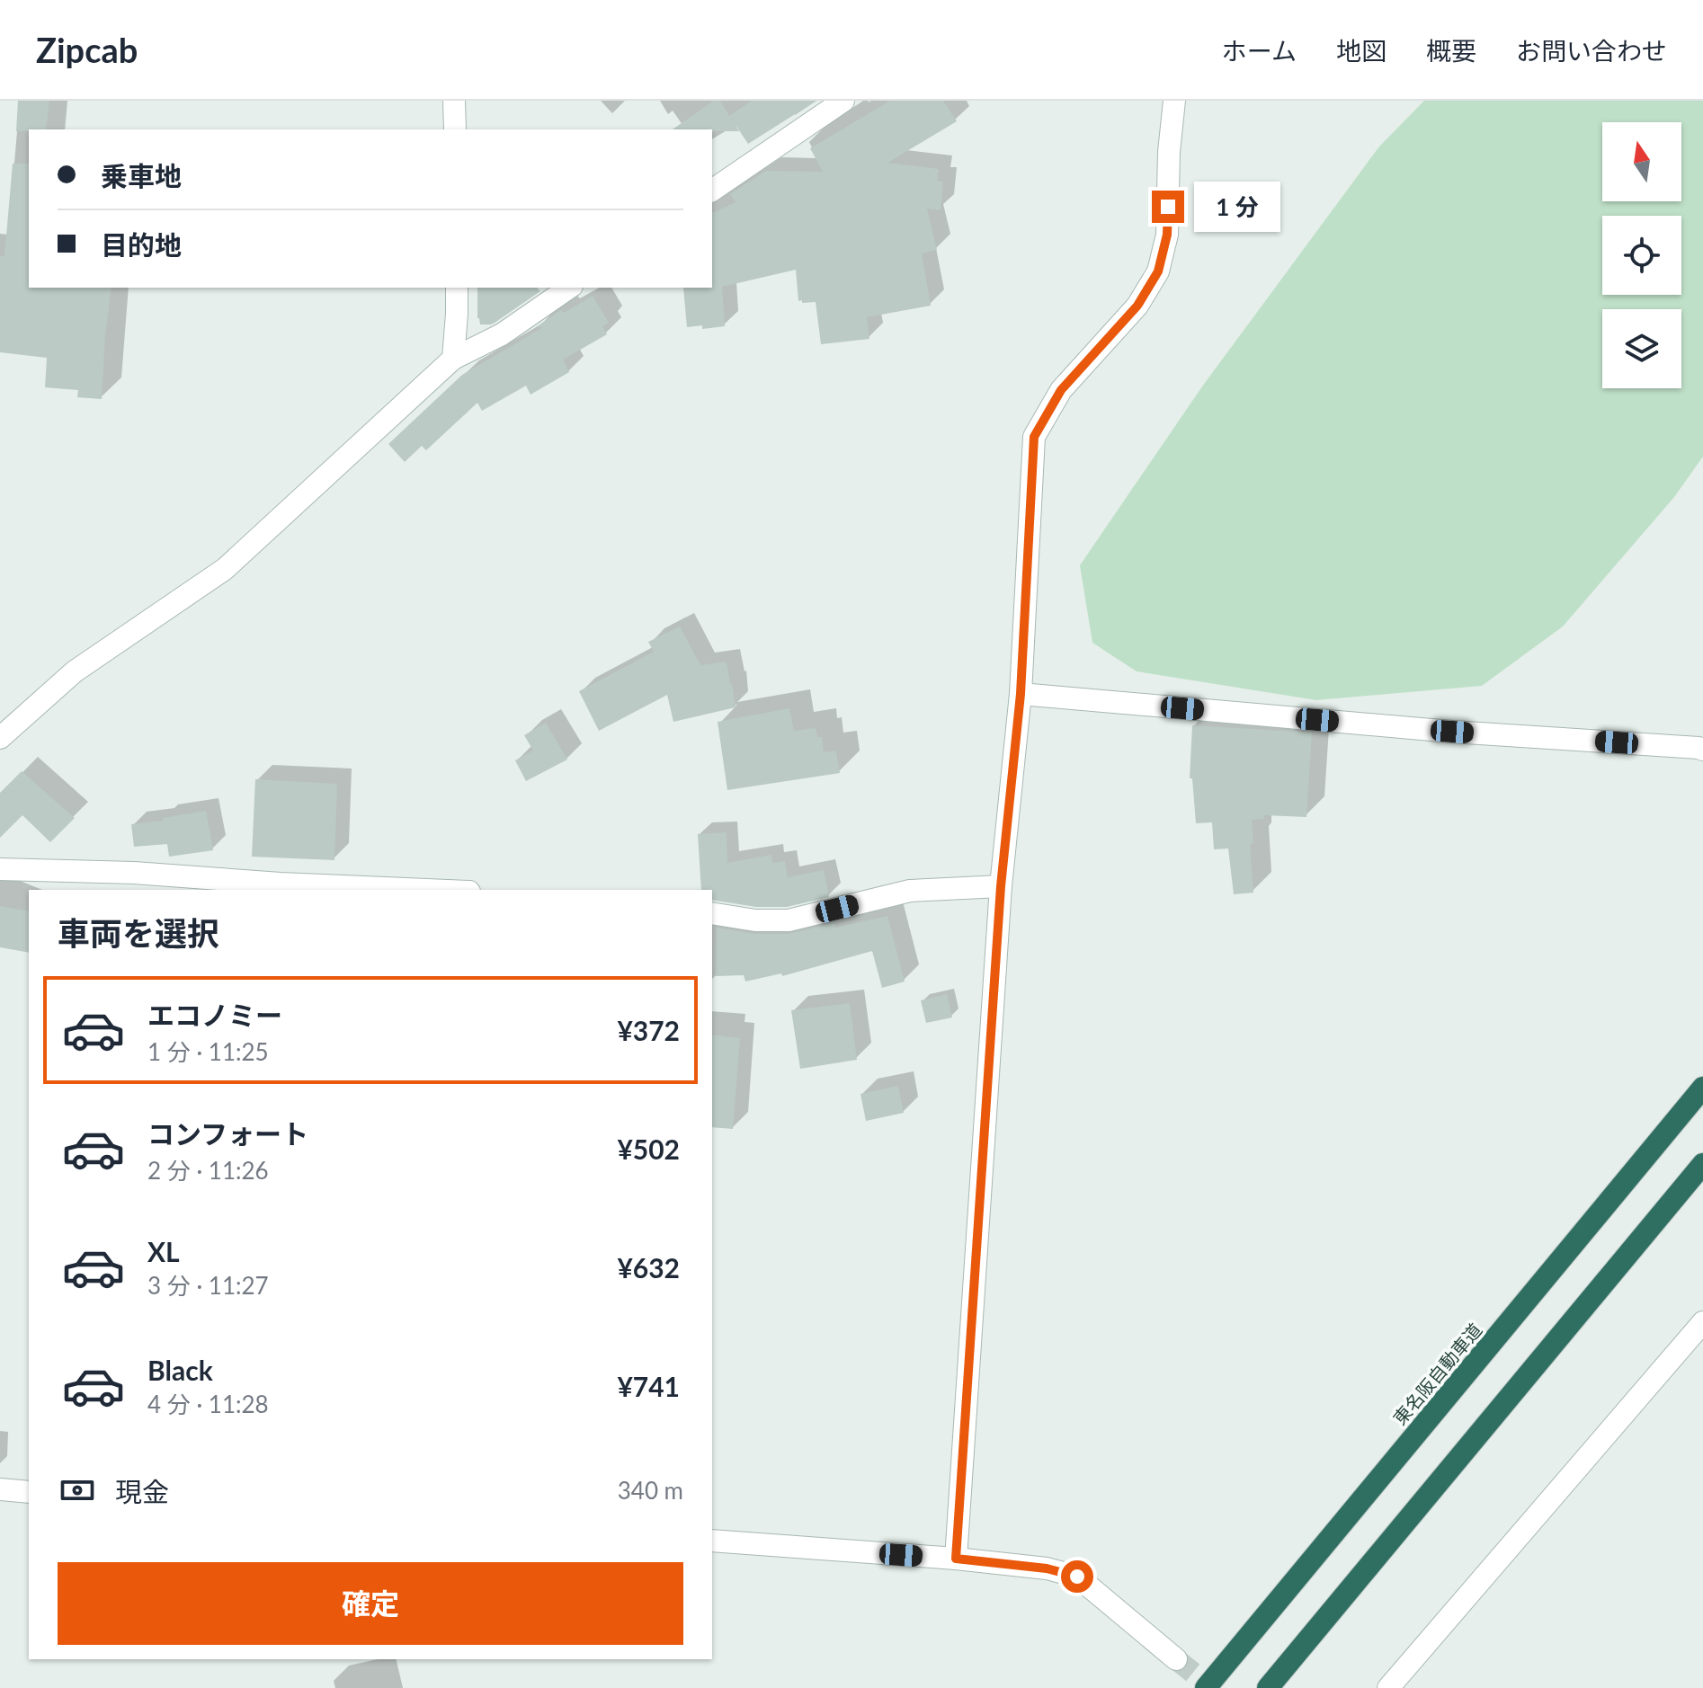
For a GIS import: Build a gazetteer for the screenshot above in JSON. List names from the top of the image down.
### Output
{
  "streets": {
    "highway": ["東名阪自動車道"]
  },
  "north": "top",
  "page": {
    "header": "Zipcab",
    "nav": [
      "ホーム",
      "地図",
      "概要",
      "お問い合わせ"
    ],
    "banner": ["乗車地", "目的地"],
    "bubble": "1 分",
    "heading": "車両を選択",
    "list": [
      {
        "name": "エコノミー",
        "note": "1 分 · 11:25",
        "value": "¥372"
      },
      {
        "name": "コンフォート",
        "note": "2 分 · 11:26",
        "value": "¥502"
      },
      {
        "name": "XL",
        "note": "3 分 · 11:27",
        "value": "¥632"
      },
      {
        "name": "Black",
        "note": "4 分 · 11:28",
        "value": "¥741"
      }
    ],
    "pay": ["現金", "340 m"],
    "buttons": "確定"
  }
}
